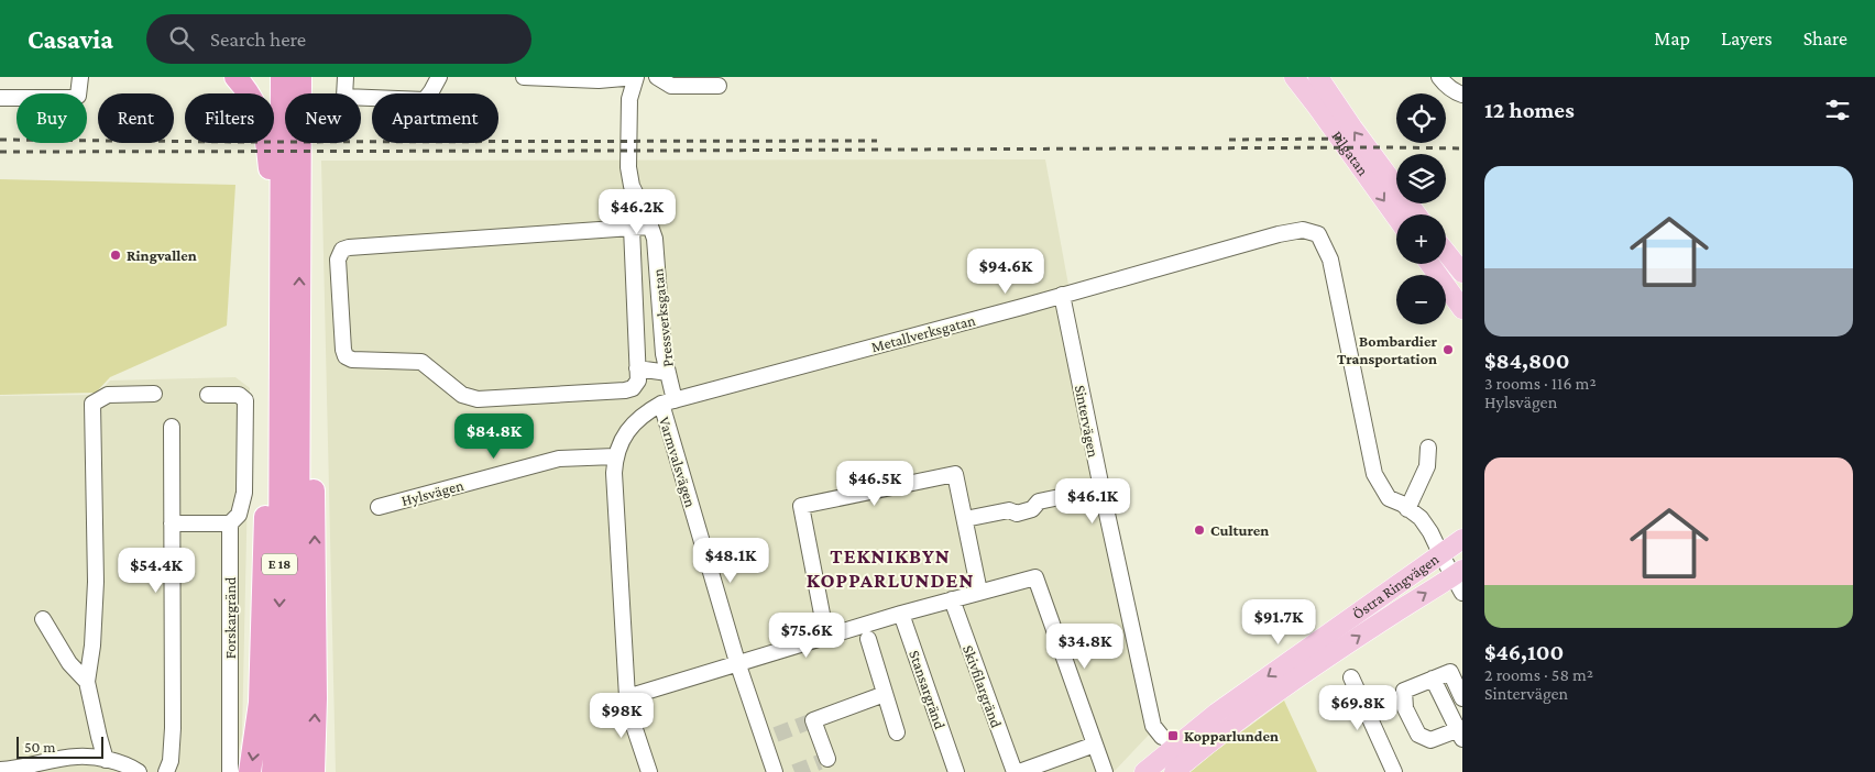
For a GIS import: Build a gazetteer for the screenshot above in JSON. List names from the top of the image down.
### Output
{
  "streets": {
    "highway": ["E 18"],
    "main road": ["Pilgatan", "Östra Ringvägen"],
    "street": [
      "Pressverksgatan",
      "Metallverksgatan",
      "Sintervägen",
      "Varmvalsvägen",
      "Hylsvägen",
      "Forskargränd",
      "Skivfilargränd",
      "Stansargränd"
    ]
  },
  "crossings": [
    ["Pressverksgatan", "Metallverksgatan"],
    ["Pressverksgatan", "Varmvalsvägen"],
    ["Metallverksgatan", "Sintervägen"],
    ["Metallverksgatan", "Varmvalsvägen"],
    ["Metallverksgatan", "Hylsvägen"],
    ["Metallverksgatan", "Östra Ringvägen"]
  ],
  "districts": ["TEKNIKBYN KOPPARLUNDEN"],
  "places": {
    "other": ["Ringvallen", "Bombardier Transportation", "Culturen"],
    "transit": ["Kopparlunden"]
  },
  "scale_bar": "50 m",
  "page": {
    "header": "Casavia",
    "search": "Search here",
    "nav": ["Map", "Layers", "Share"],
    "heading": "12 homes",
    "map_buttons": ["+", "−"],
    "chip": [
      "Buy",
      "Rent",
      "Filters",
      "New",
      "Apartment"
    ],
    "list": [
      {
        "name": "$84,800",
        "note": "3 rooms · 116 m² · Hylsvägen"
      },
      {
        "name": "$46,100",
        "note": "2 rooms · 58 m² · Sintervägen"
      }
    ],
    "price": [
      "$46.2K",
      "$94.6K",
      "$84.8K",
      "$46.5K",
      "$46.1K",
      "$48.1K",
      "$54.4K",
      "$91.7K",
      "$75.6K",
      "$34.8K",
      "$69.8K",
      "$98K"
    ],
    "scale": "50 m"
  }
}
